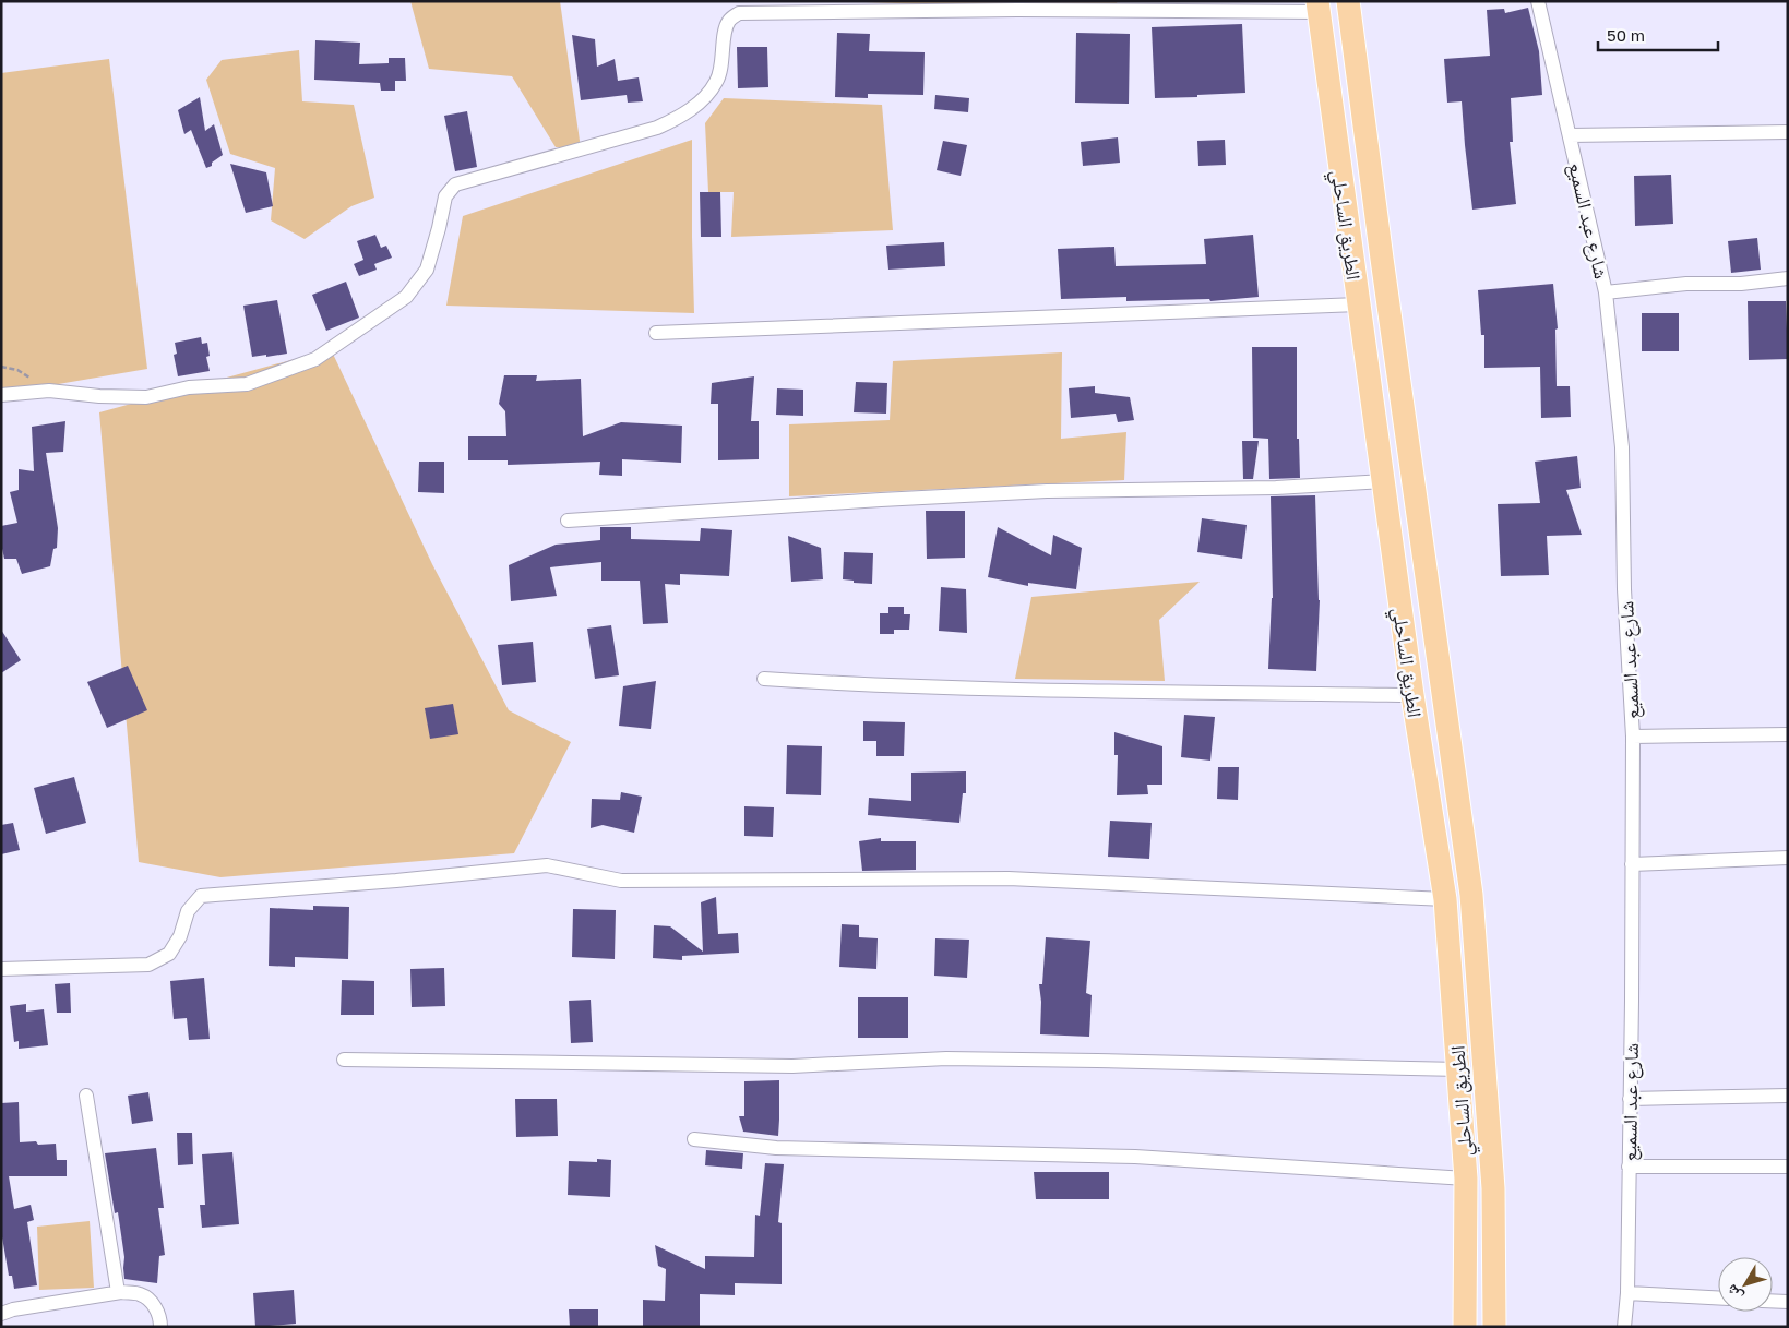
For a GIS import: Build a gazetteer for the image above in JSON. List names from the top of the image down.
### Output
{
  "streets": {
    "highway": ["الطريق الساحلي"],
    "street": ["شارع عبد السميع"]
  },
  "scale_bar": "50 m",
  "north": "bottom left"
}
